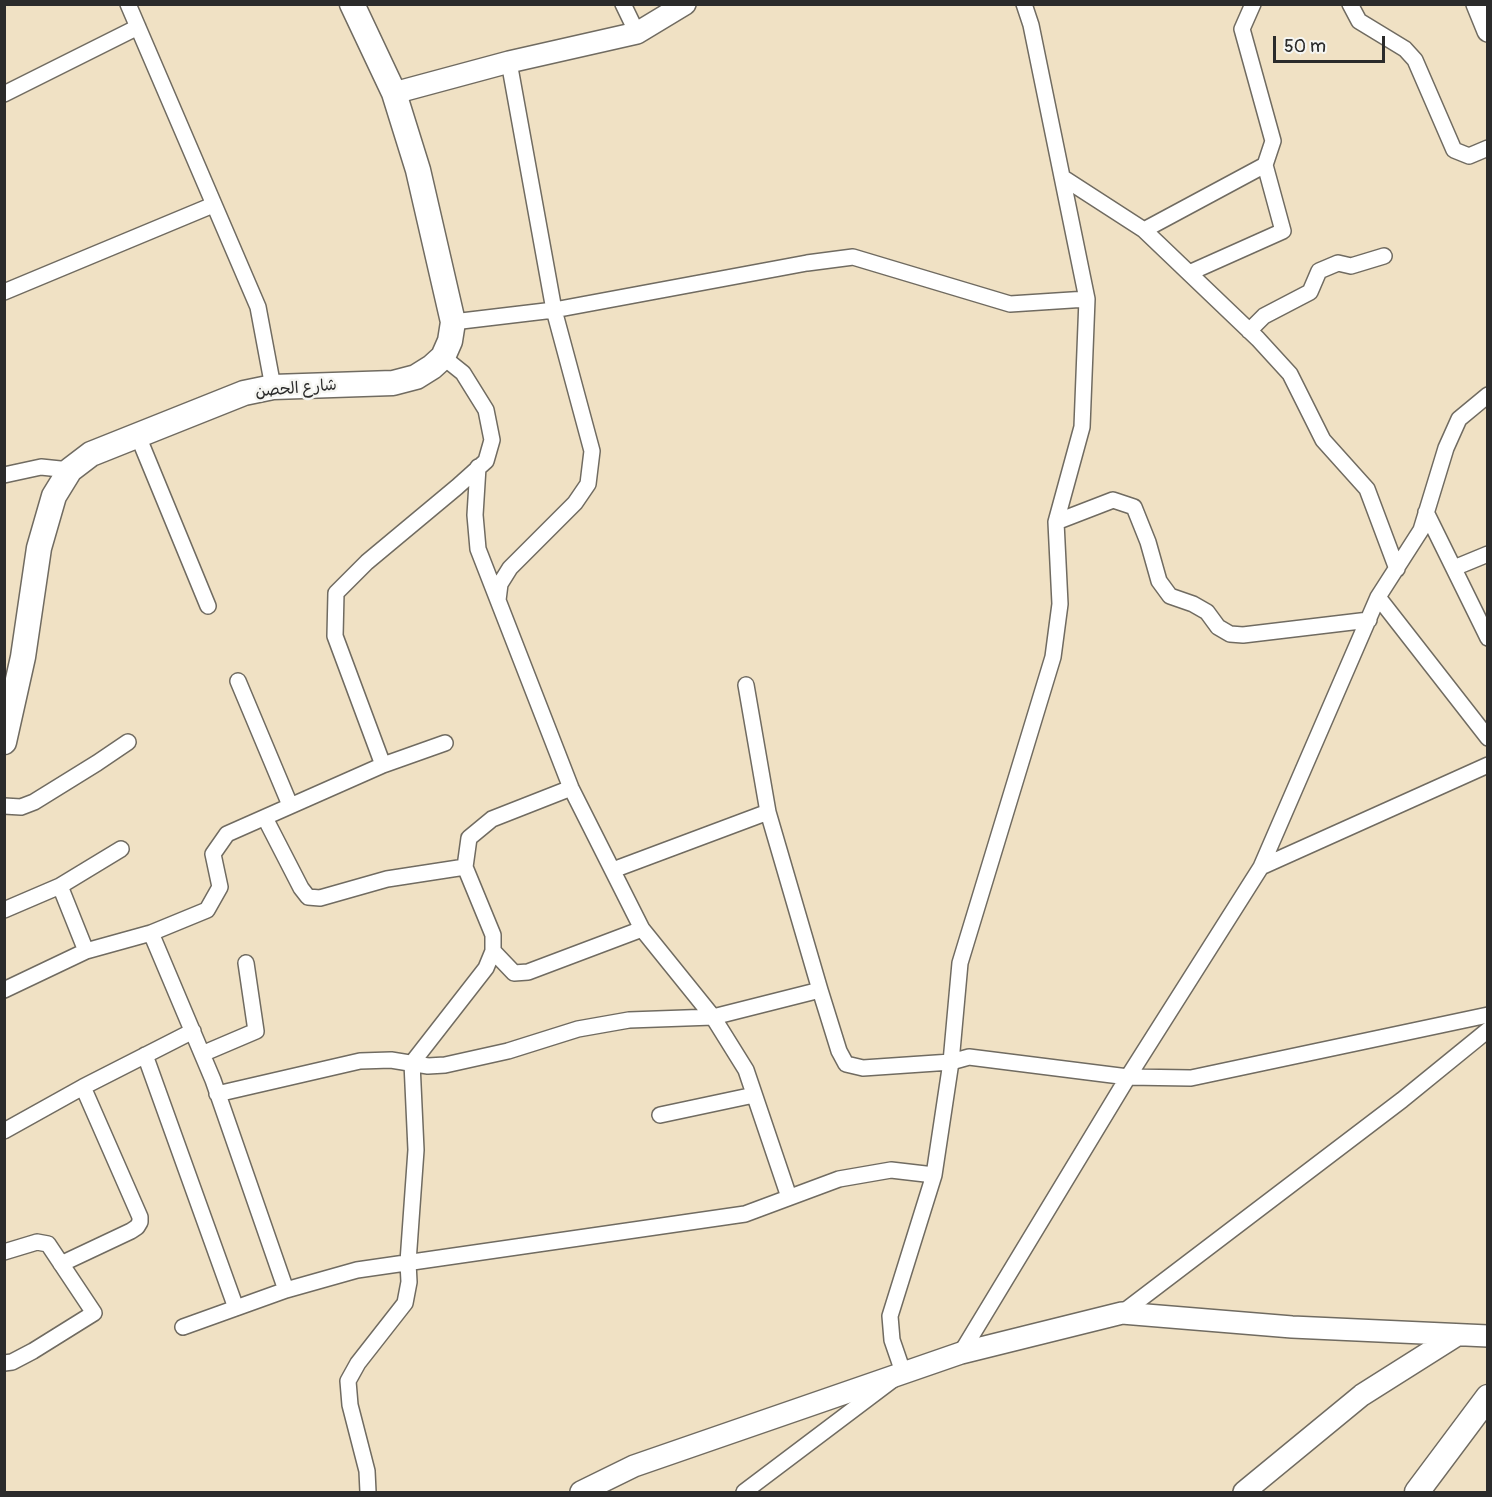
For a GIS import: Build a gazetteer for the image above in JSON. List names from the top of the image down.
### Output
{
  "streets": {
    "main road": ["شارع الحصن"]
  },
  "scale_bar": "50 m"
}
